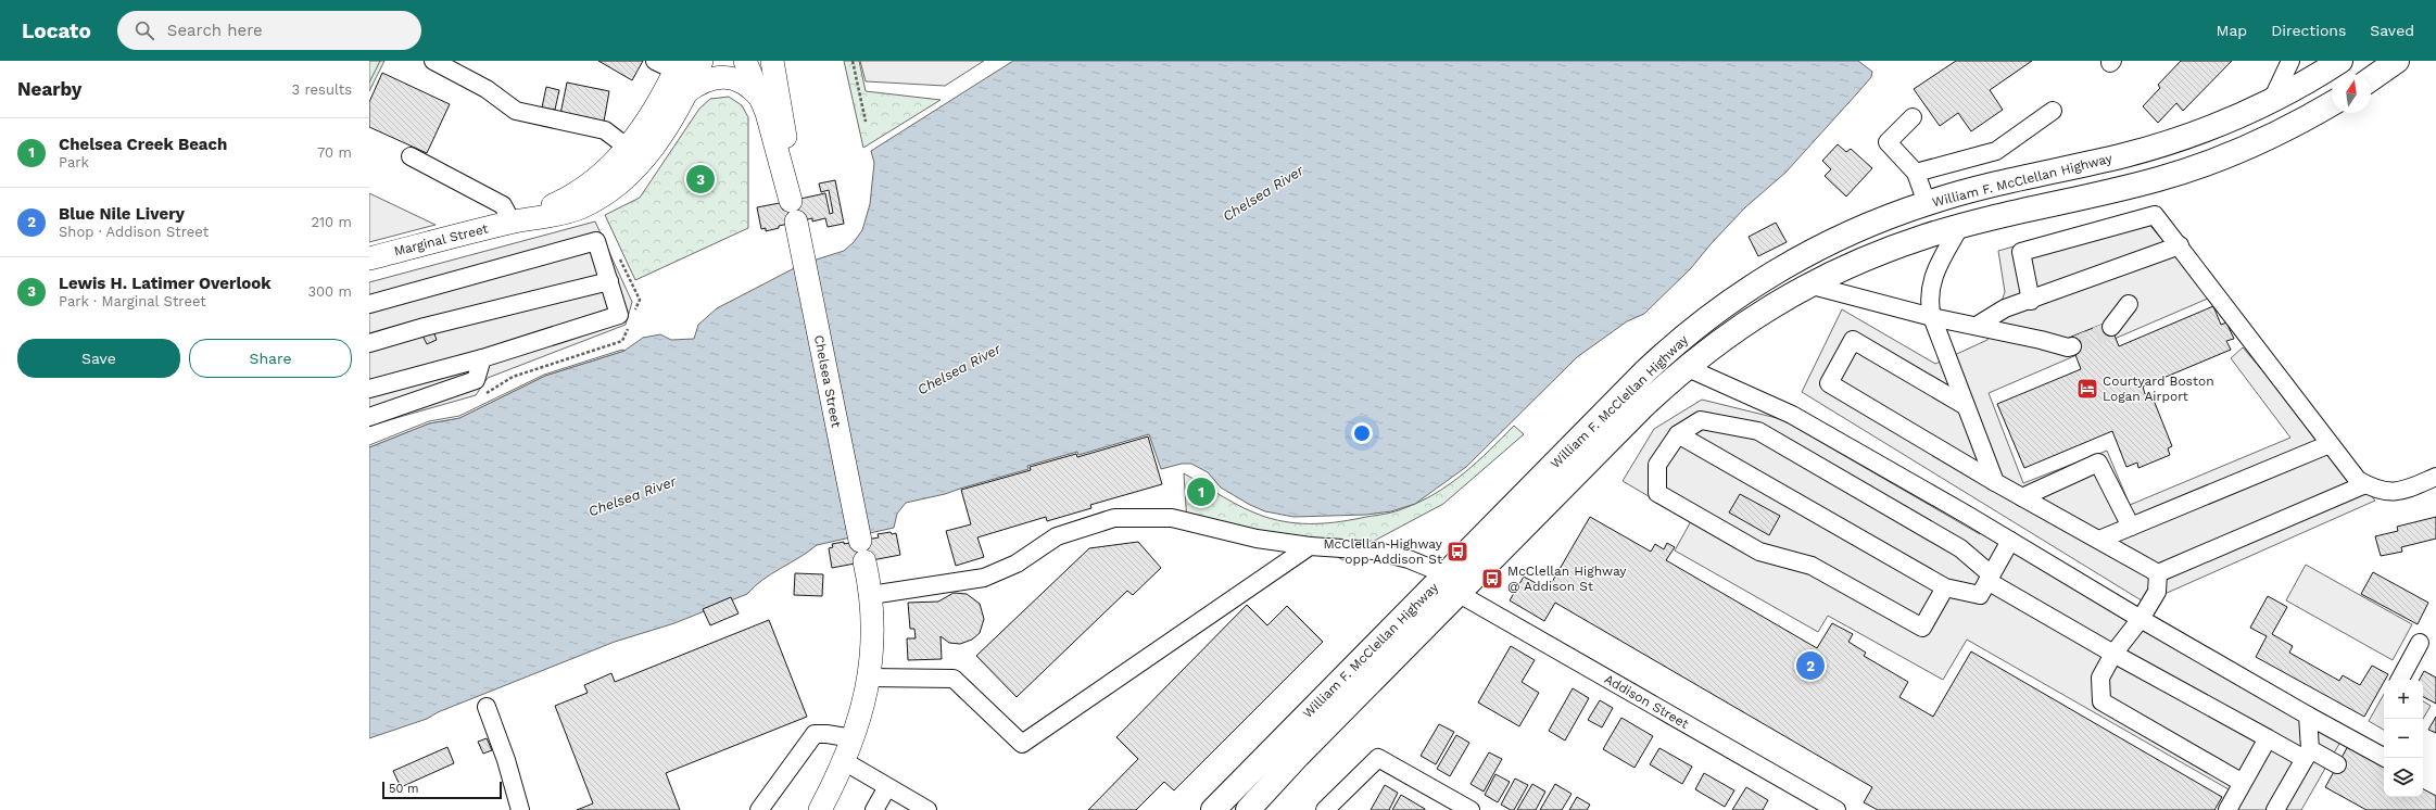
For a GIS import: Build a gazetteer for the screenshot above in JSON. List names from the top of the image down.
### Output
{
  "streets": {
    "highway": ["William F. McClellan Highway"],
    "main road": ["Marginal Street", "Chelsea Street"],
    "street": ["Addison Street"]
  },
  "crossings": [
    ["William F. McClellan Highway", "Addison Street"],
    ["Chelsea Street", "Addison Street"]
  ],
  "water": ["Chelsea River"],
  "places": {
    "hotel": ["Courtyard Boston Logan Airport"],
    "bus stop": ["McClellan Highway opp Addison St", "McClellan Highway @ Addison St"]
  },
  "scale_bar": "50 m",
  "north": "top",
  "page": {
    "header": "Locato",
    "search": "Search here",
    "nav": ["Map", "Directions", "Saved"],
    "heading": ["Nearby", "3 results"],
    "list": [
      {
        "mark": "1",
        "name": "Chelsea Creek Beach",
        "note": "Park",
        "value": "70 m"
      },
      {
        "mark": "2",
        "name": "Blue Nile Livery",
        "note": "Shop · Addison Street",
        "value": "210 m"
      },
      {
        "mark": "3",
        "name": "Lewis H. Latimer Overlook",
        "note": "Park · Marginal Street",
        "value": "300 m"
      }
    ],
    "pins": ["3", "1", "2"],
    "buttons": ["Save", "Share"],
    "map_buttons": ["+", "−"],
    "scale": "50 m"
  }
}
